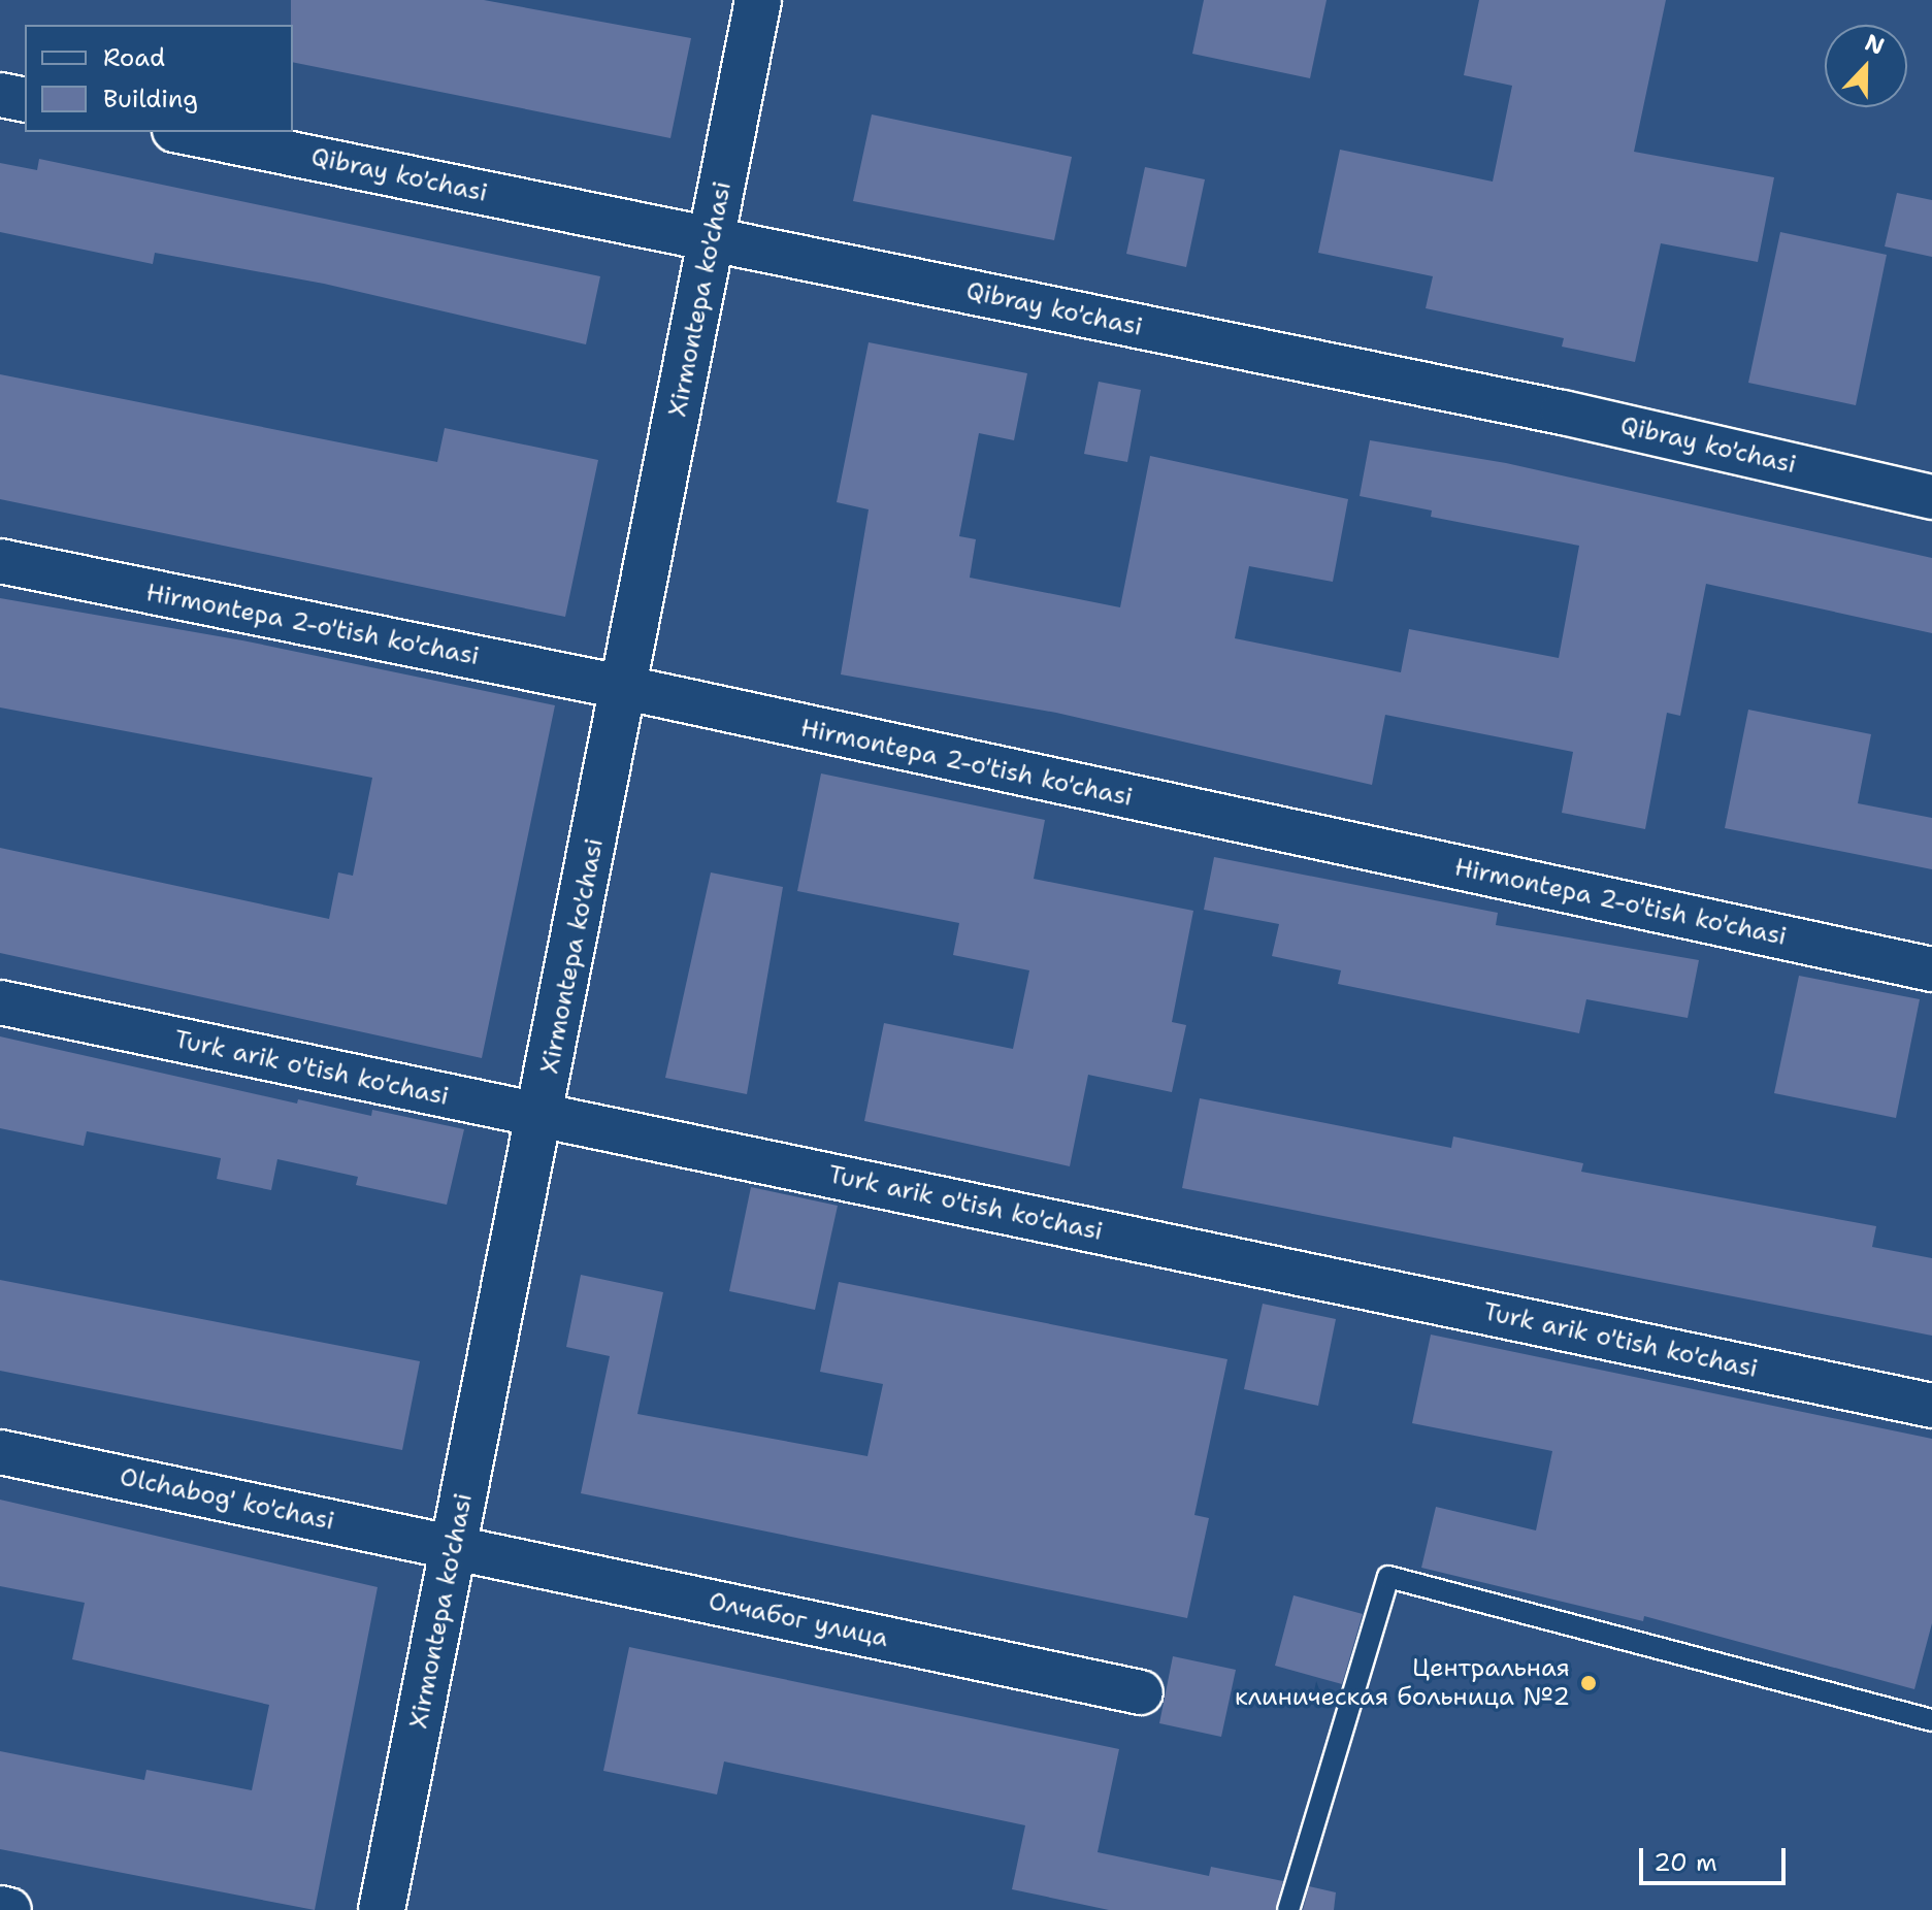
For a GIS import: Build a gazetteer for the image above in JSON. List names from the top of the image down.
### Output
{
  "streets": {
    "street": [
      "Qibray ko'chasi",
      "Xirmontepa ko'chasi",
      "Hirmontepa 2-o'tish ko'chasi",
      "Turk arik o'tish ko'chasi",
      "Olchabog' ko'chasi",
      "Олчабог улица"
    ]
  },
  "crossings": [
    ["Qibray ko'chasi", "Xirmontepa ko'chasi"],
    ["Xirmontepa ko'chasi", "Hirmontepa 2-o'tish ko'chasi"],
    ["Xirmontepa ko'chasi", "Turk arik o'tish ko'chasi"],
    ["Xirmontepa ko'chasi", "Olchabog' ko'chasi"],
    ["Xirmontepa ko'chasi", "Олчабог улица"],
    ["Olchabog' ko'chasi", "Олчабог улица"]
  ],
  "places": ["Центральная клиническая больница №2"],
  "legend": ["Road", "Building"],
  "scale_bar": "20 m",
  "north": "top"
}
